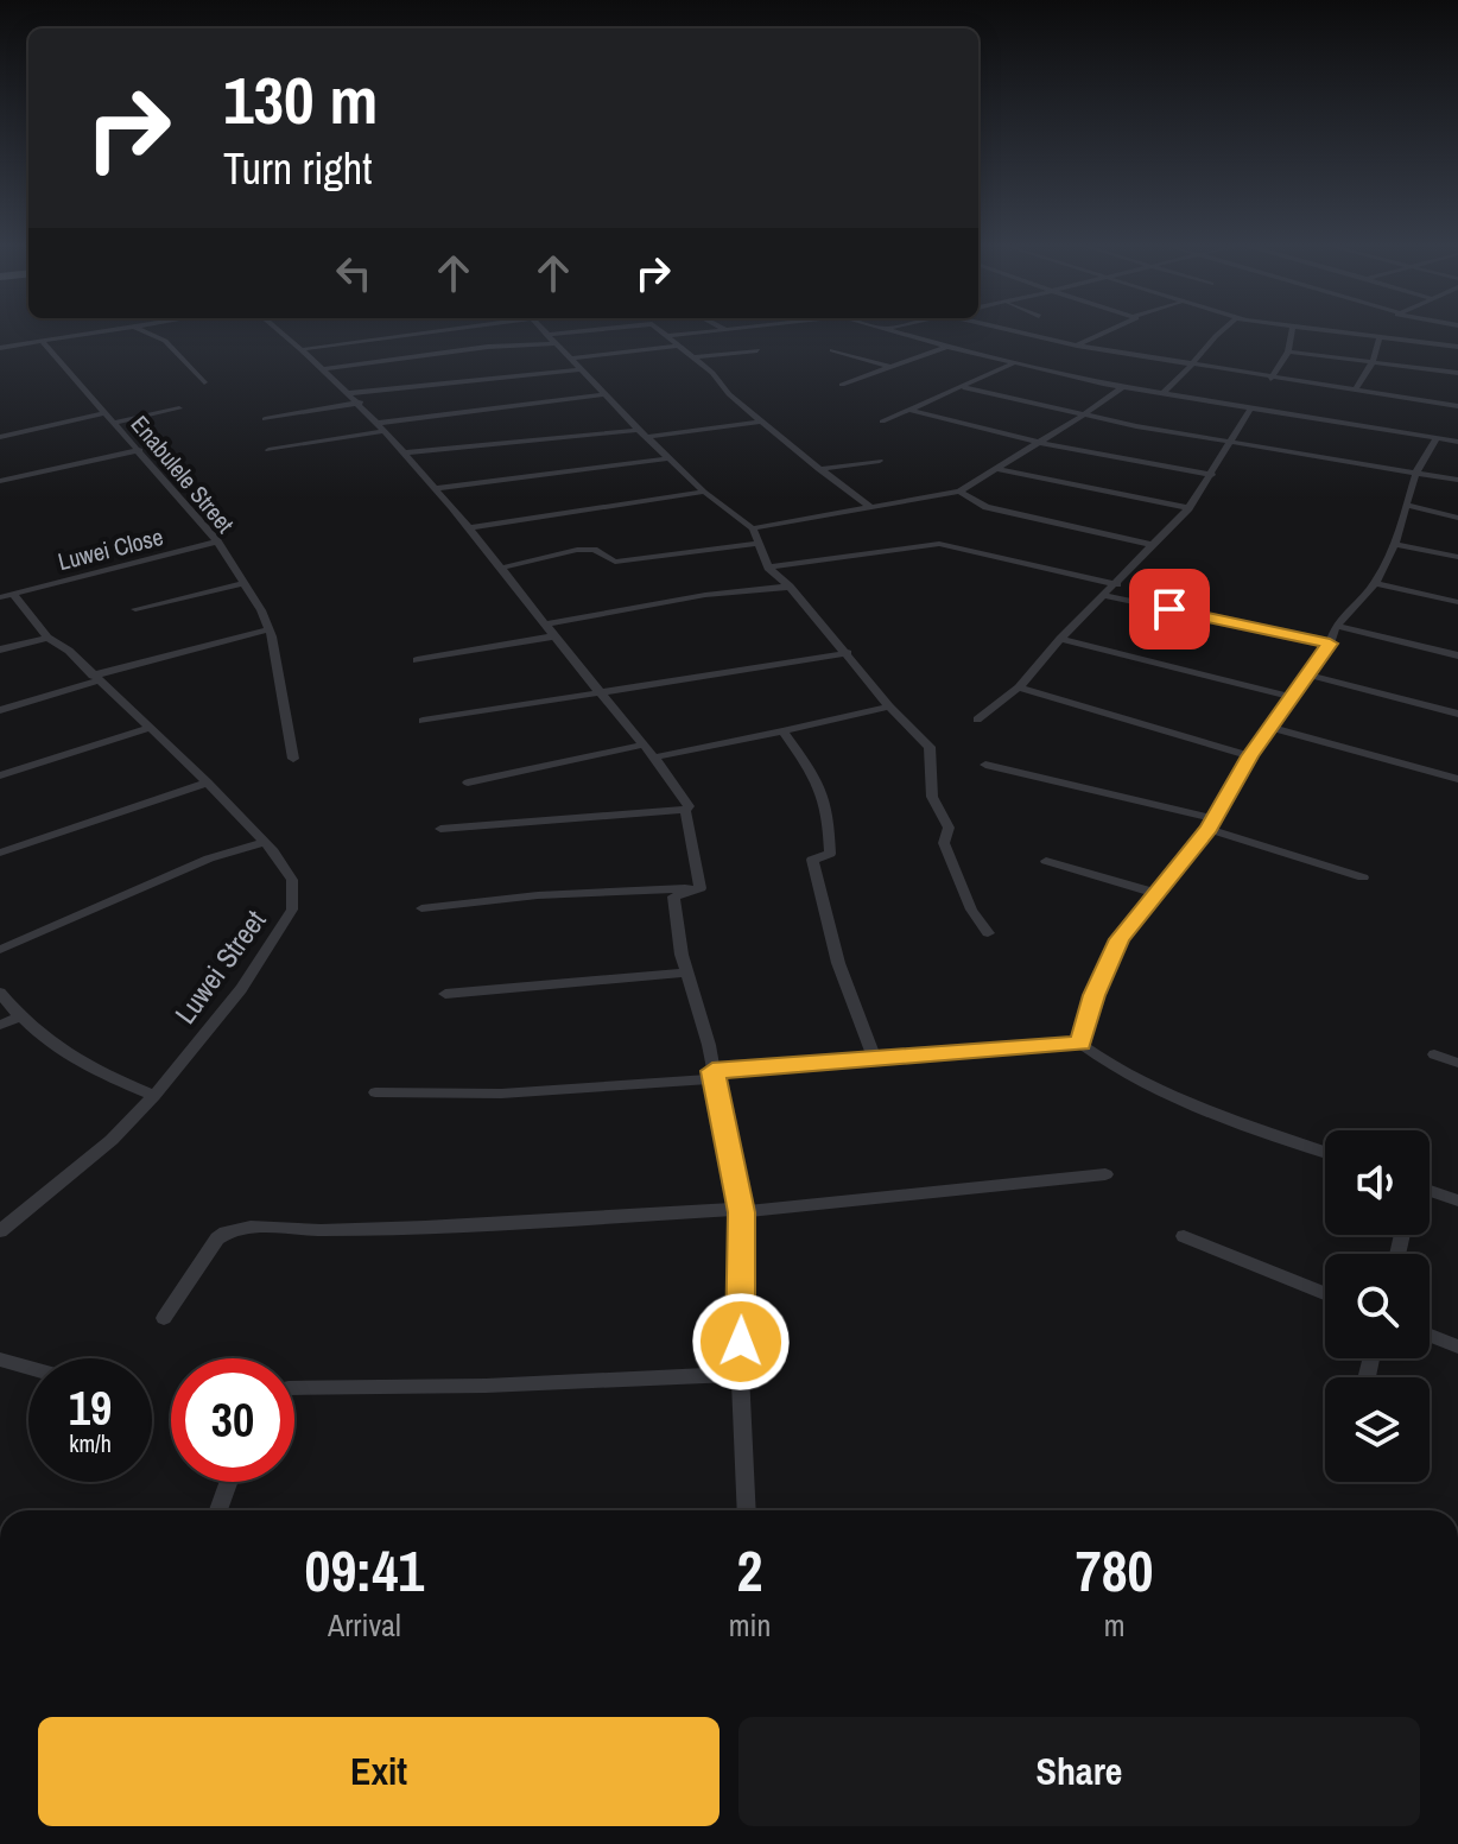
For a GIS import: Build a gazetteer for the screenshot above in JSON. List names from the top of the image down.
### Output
{
  "streets": {
    "street": ["Enabulele Street", "Luwei Close", "Luwei Street"]
  },
  "crossings": [
    ["Enabulele Street", "Luwei Close"],
    ["Luwei Close", "Luwei Street"]
  ],
  "page": {
    "turn": ["130 m", "Turn right"],
    "speed": "19 km/h",
    "limit": "30",
    "eta": [
      "09:41",
      "Arrival",
      "2",
      "min",
      "780",
      "m"
    ],
    "buttons": ["Exit", "Share"]
  }
}
